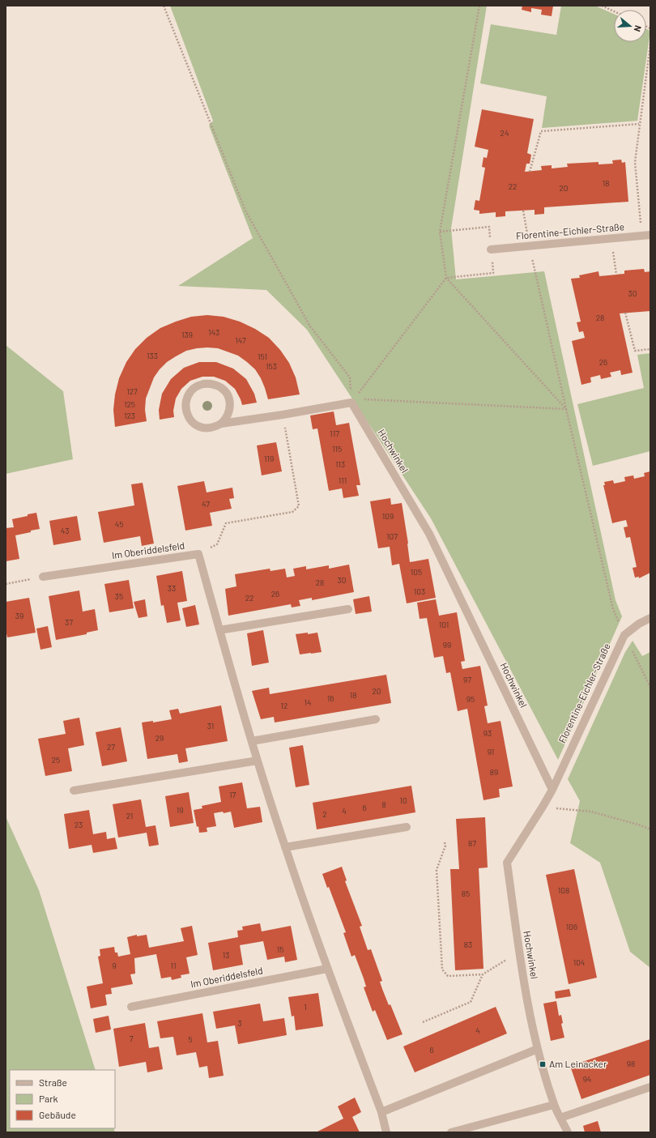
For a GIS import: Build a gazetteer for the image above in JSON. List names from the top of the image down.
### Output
{
  "streets": {
    "street": ["Florentine-Eichler-Straße", "Hochwinkel", "Im Oberiddelsfeld"]
  },
  "crossings": [
    ["Florentine-Eichler-Straße", "Hochwinkel"]
  ],
  "places": {
    "transit": ["Am Leinacker"]
  },
  "house_numbers": [
    "24",
    "18",
    "22",
    "20",
    "30",
    "28",
    "143",
    "139",
    "147",
    "133",
    "151",
    "26",
    "153",
    "127",
    "125",
    "123",
    "117",
    "115",
    "119",
    "113",
    "111",
    "47",
    "109",
    "45",
    "43",
    "107",
    "105",
    "30",
    "28",
    "33",
    "103",
    "26",
    "35",
    "22",
    "39",
    "37",
    "101",
    "99",
    "97",
    "20",
    "18",
    "16",
    "95",
    "14",
    "12",
    "31",
    "93",
    "29",
    "27",
    "91",
    "25",
    "89",
    "17",
    "10",
    "8",
    "6",
    "19",
    "4",
    "2",
    "21",
    "23",
    "87",
    "108",
    "85",
    "106",
    "83",
    "15",
    "13",
    "104",
    "9",
    "11",
    "1",
    "3",
    "4",
    "7",
    "5",
    "6",
    "98",
    "94"
  ],
  "legend": ["Straße", "Park", "Gebäude"],
  "north": "right"
}
